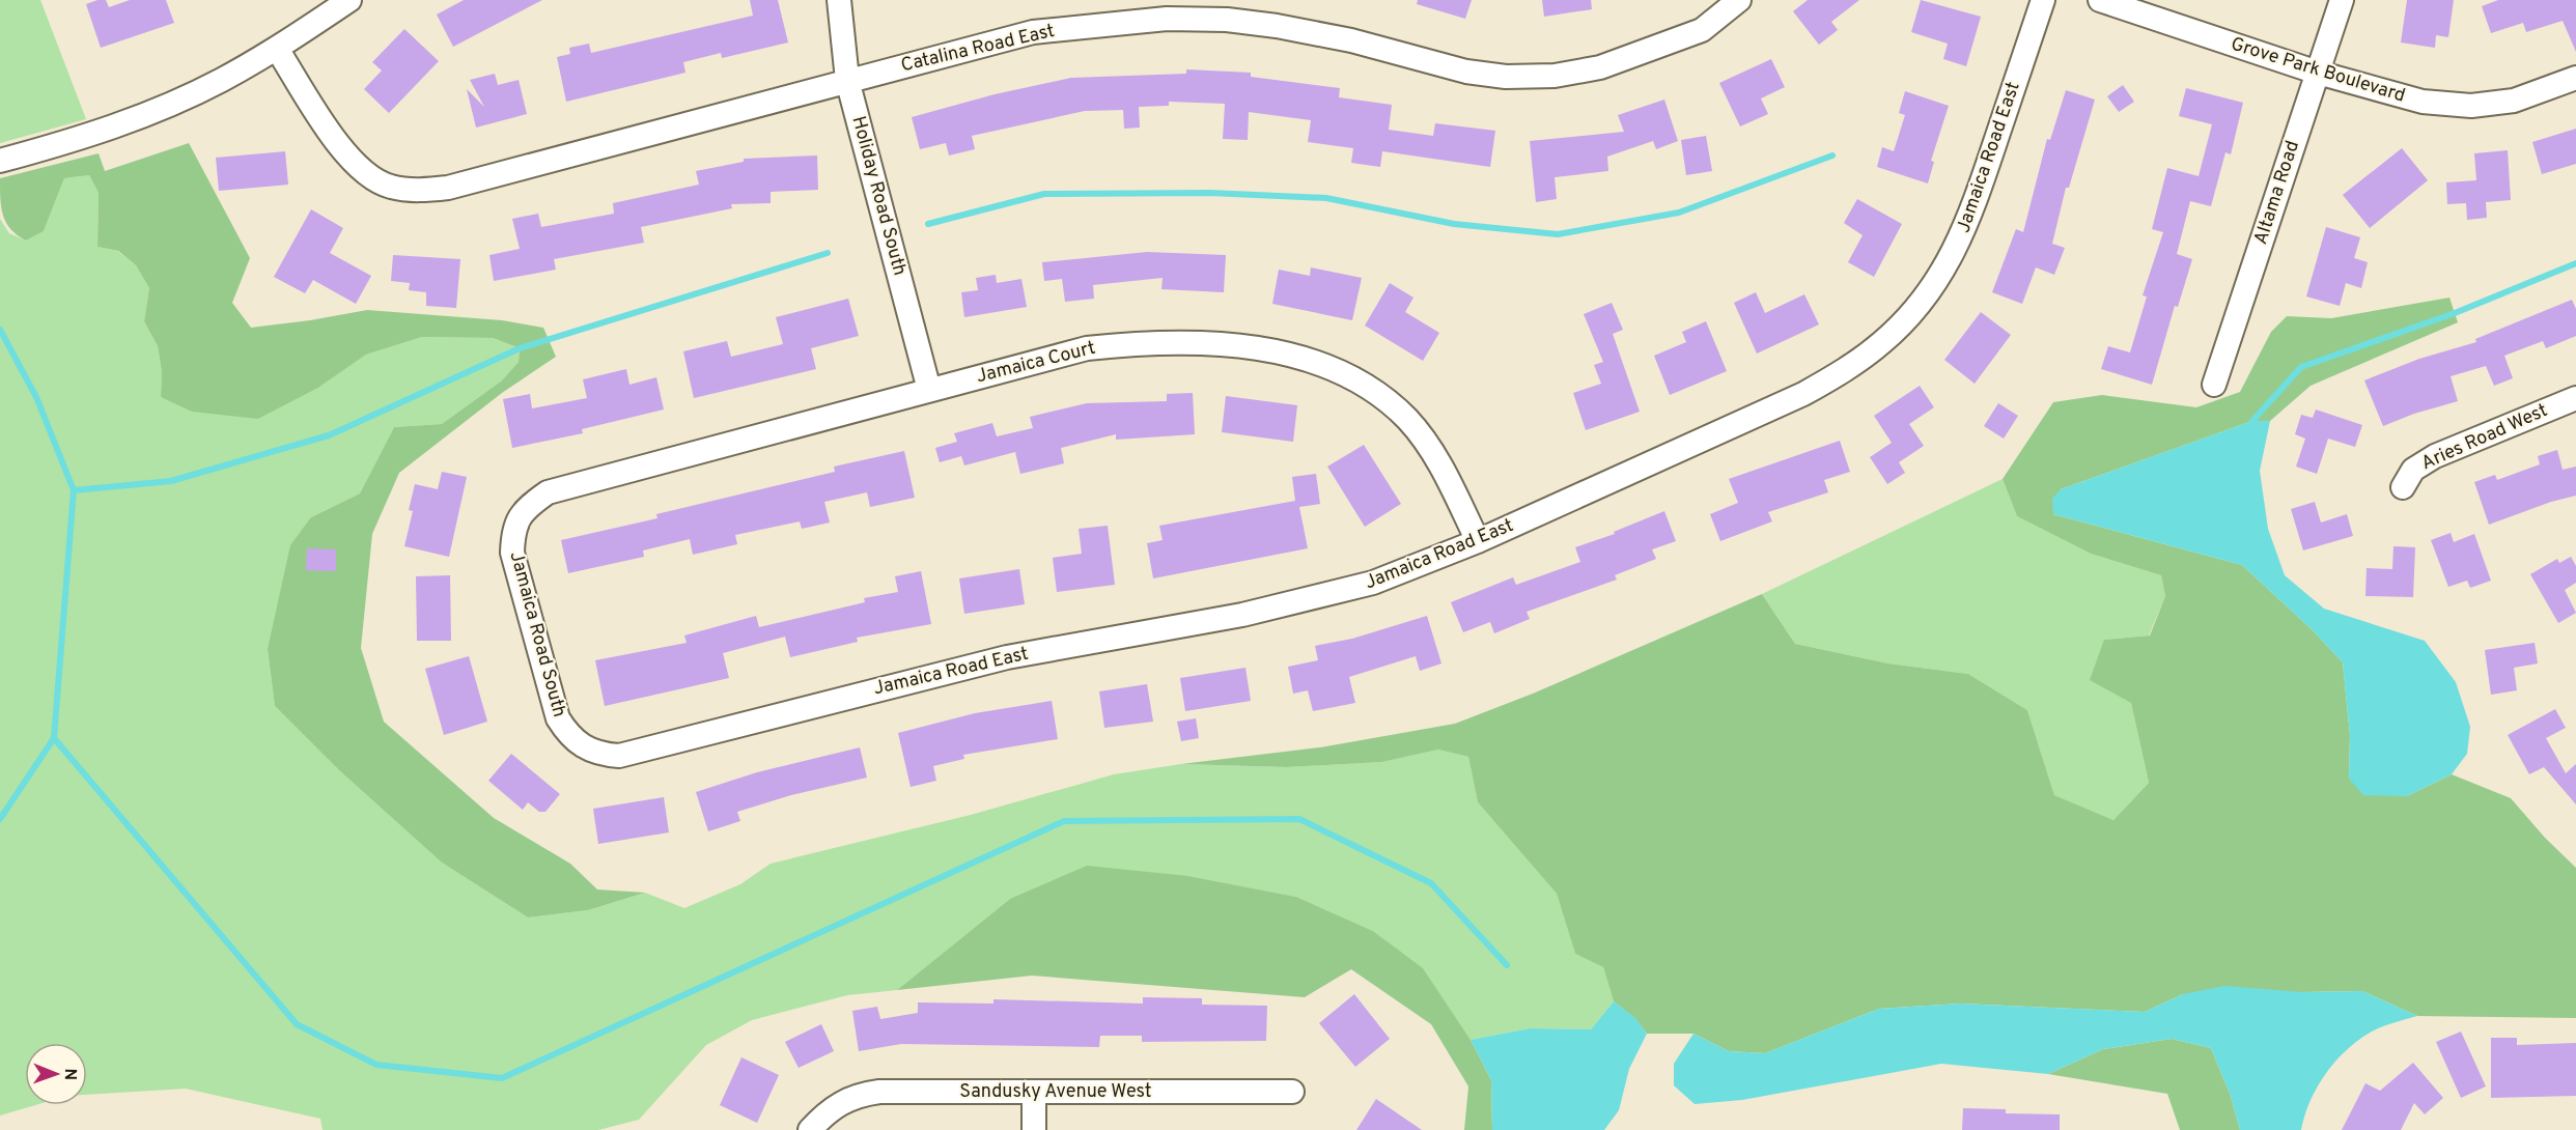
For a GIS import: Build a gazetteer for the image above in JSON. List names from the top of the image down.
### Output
{
  "streets": {
    "street": [
      "Catalina Road East",
      "Grove Park Boulevard",
      "Jamaica Road East",
      "Altama Road",
      "Holiday Road South",
      "Jamaica Court",
      "Aries Road West",
      "Jamaica Road South",
      "Sandusky Avenue West"
    ]
  },
  "crossings": [
    ["Catalina Road East", "Holiday Road South"],
    ["Grove Park Boulevard", "Altama Road"],
    ["Jamaica Road East", "Jamaica Court"],
    ["Jamaica Road East", "Jamaica Road South"],
    ["Holiday Road South", "Jamaica Court"],
    ["Jamaica Court", "Jamaica Road South"]
  ],
  "north": "right"
}
